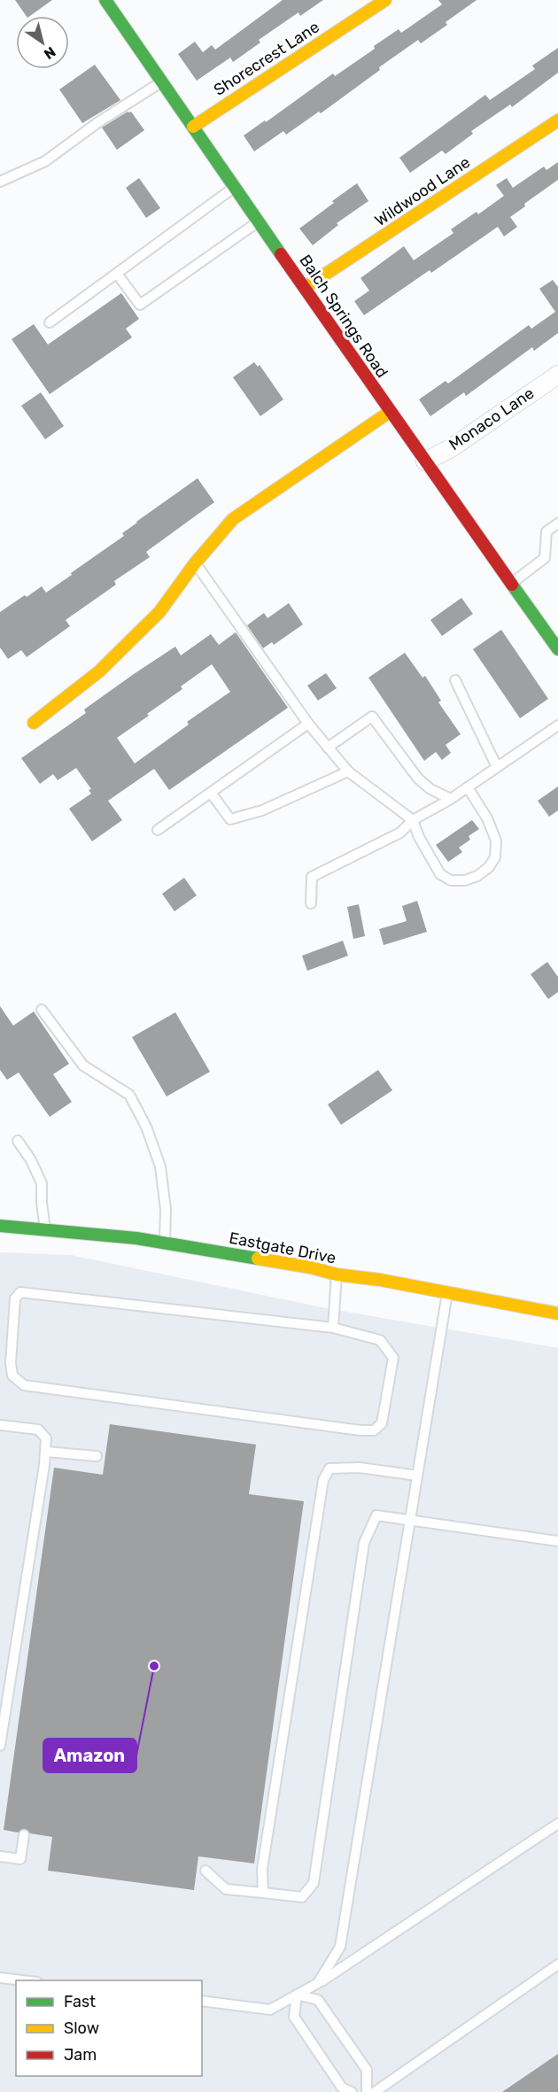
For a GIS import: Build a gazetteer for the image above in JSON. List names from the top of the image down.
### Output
{
  "streets": {
    "street": [
      "Shorecrest Lane",
      "Wildwood Lane",
      "Balch Springs Road",
      "Monaco Lane",
      "Eastgate Drive"
    ]
  },
  "crossings": [
    ["Shorecrest Lane", "Balch Springs Road"],
    ["Wildwood Lane", "Balch Springs Road"],
    ["Balch Springs Road", "Monaco Lane"]
  ],
  "places": ["Amazon"],
  "legend": ["Fast", "Slow", "Jam"],
  "north": "bottom right"
}
